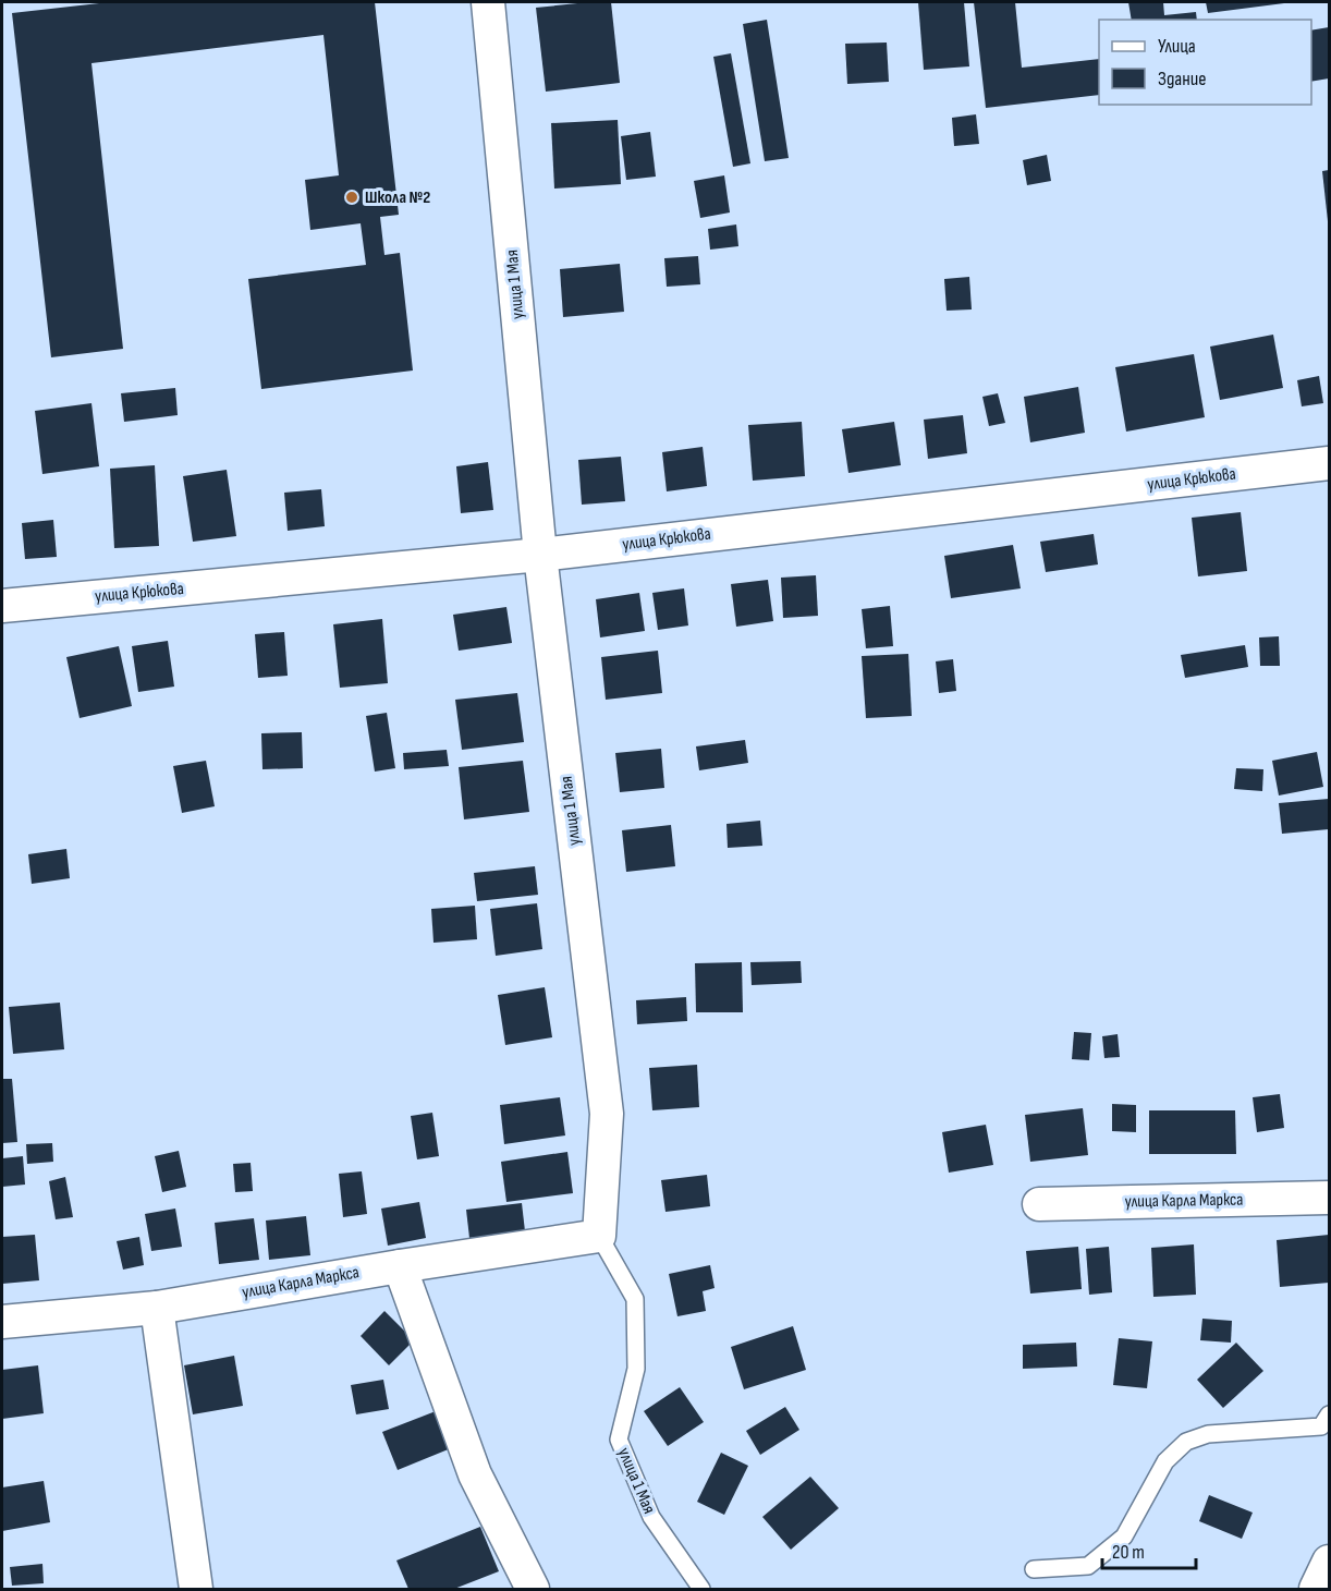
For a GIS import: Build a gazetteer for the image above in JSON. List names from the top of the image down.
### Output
{
  "streets": {
    "street": ["улица 1 Мая", "улица Крюкова", "улица Карла Маркса"]
  },
  "crossings": [
    ["улица 1 Мая", "улица Крюкова"],
    ["улица 1 Мая", "улица Карла Маркса"]
  ],
  "places": ["Школа №2"],
  "legend": ["Улица", "Здание"],
  "scale_bar": "20 m"
}
